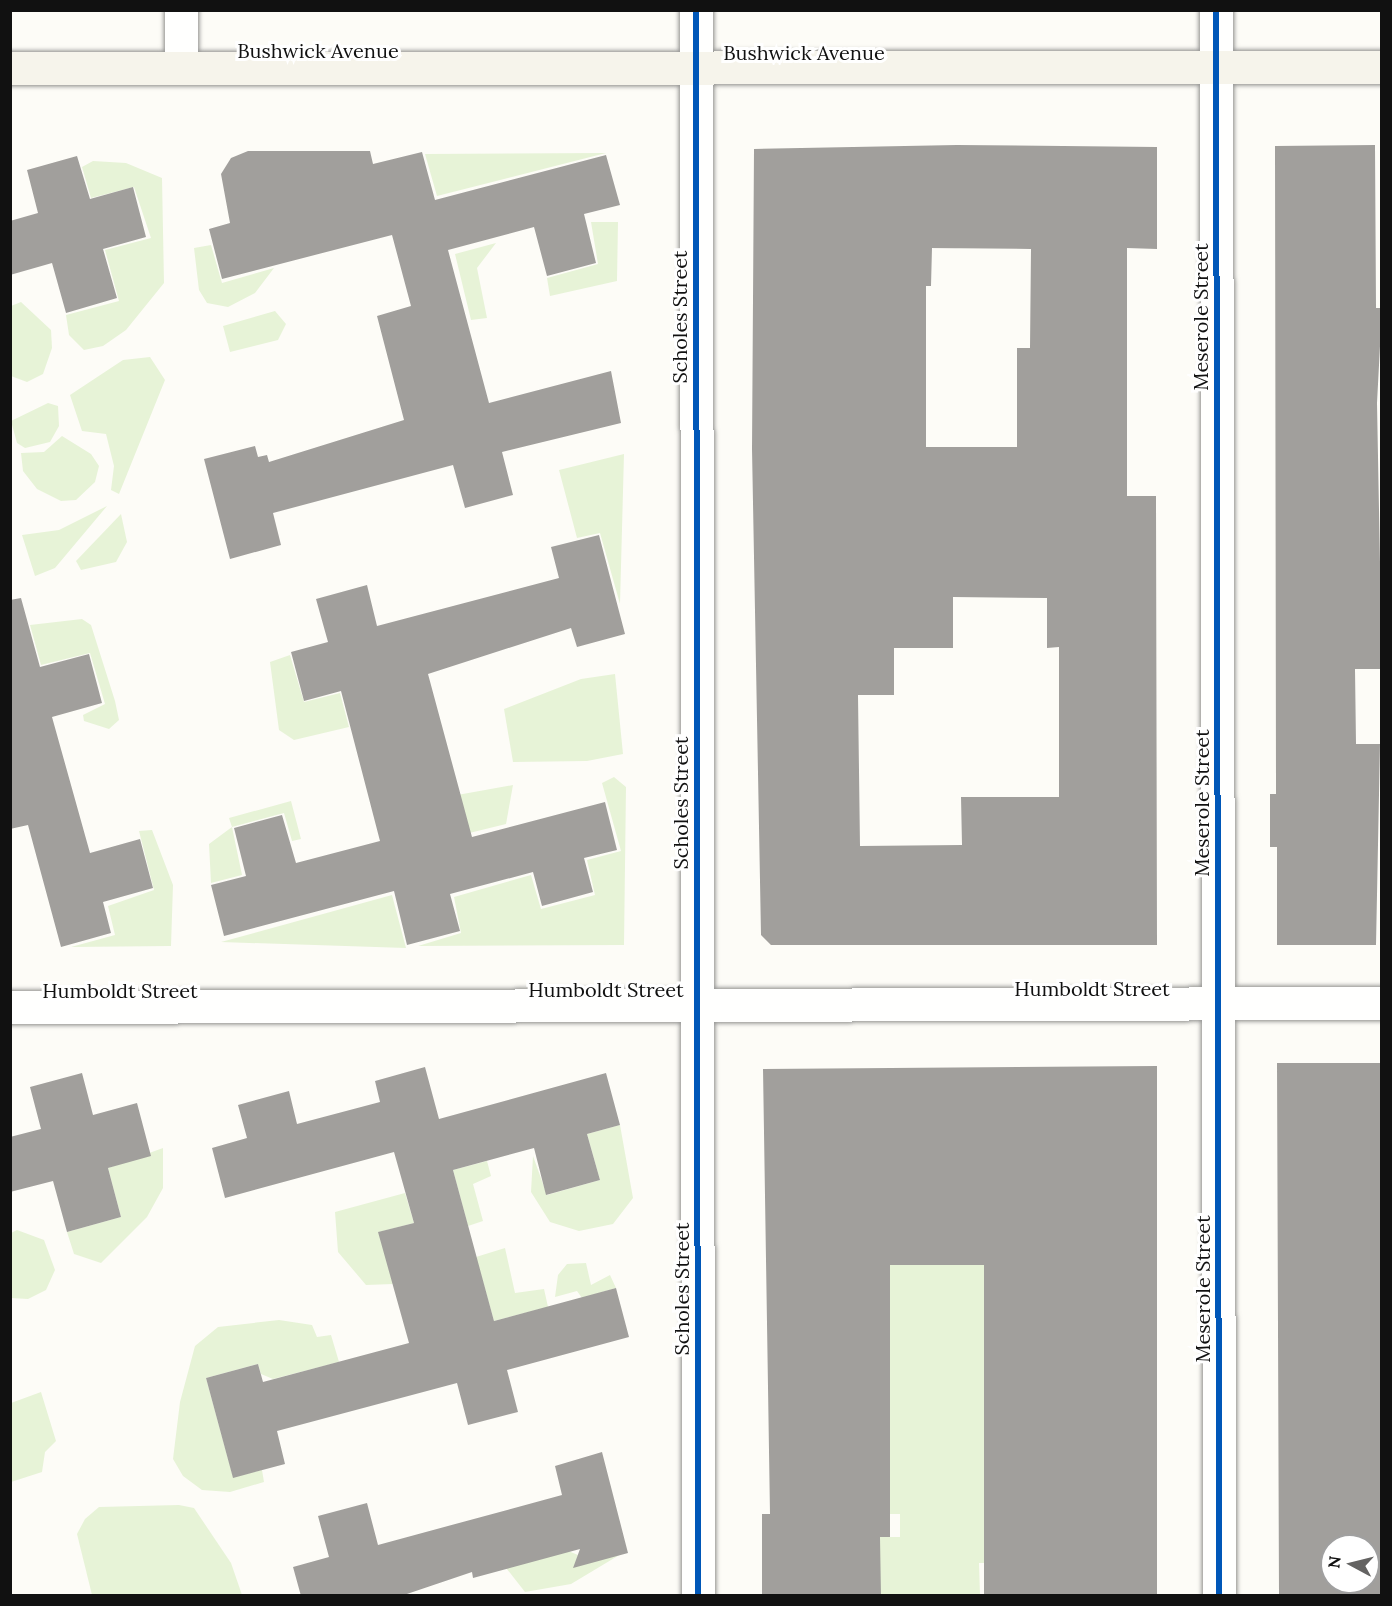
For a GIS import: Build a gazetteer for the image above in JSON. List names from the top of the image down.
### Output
{
  "streets": {
    "main road": ["Bushwick Avenue"],
    "street": ["Scholes Street", "Meserole Street", "Humboldt Street"]
  },
  "crossings": [
    ["Bushwick Avenue", "Scholes Street"],
    ["Bushwick Avenue", "Meserole Street"],
    ["Scholes Street", "Humboldt Street"],
    ["Meserole Street", "Humboldt Street"]
  ],
  "north": "left"
}
